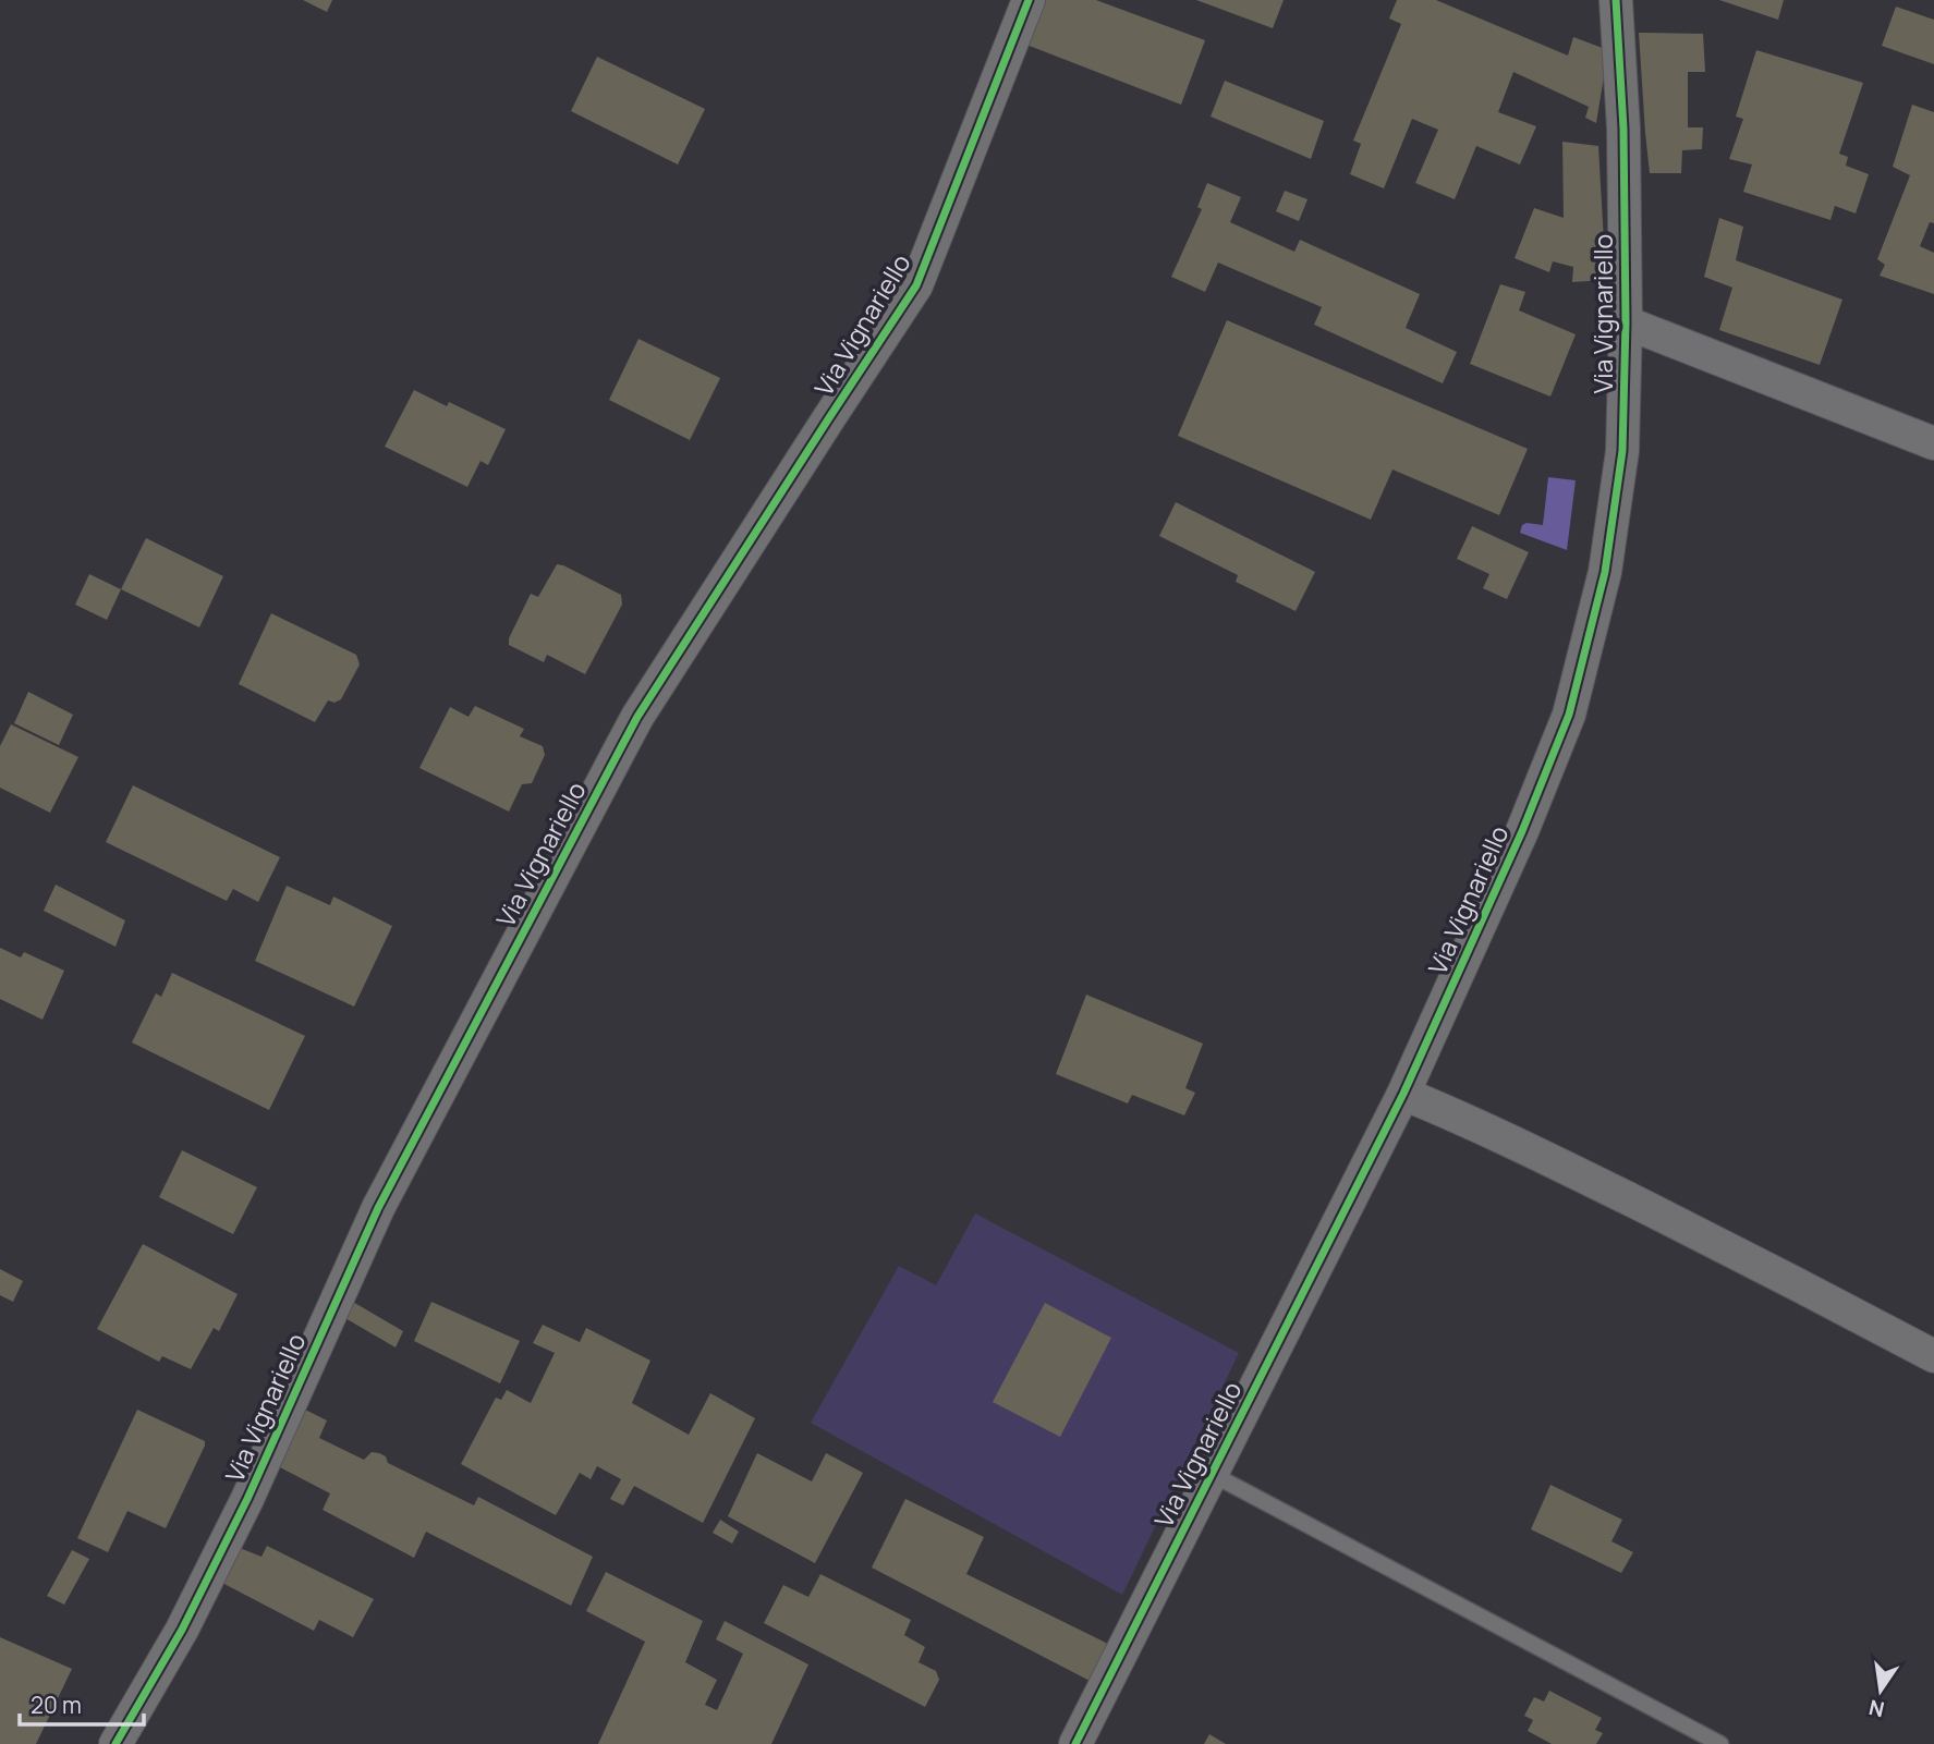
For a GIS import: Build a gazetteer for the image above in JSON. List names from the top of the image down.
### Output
{
  "streets": {
    "street": ["Via Vignariello"]
  },
  "scale_bar": "20 m",
  "north": "bottom"
}
